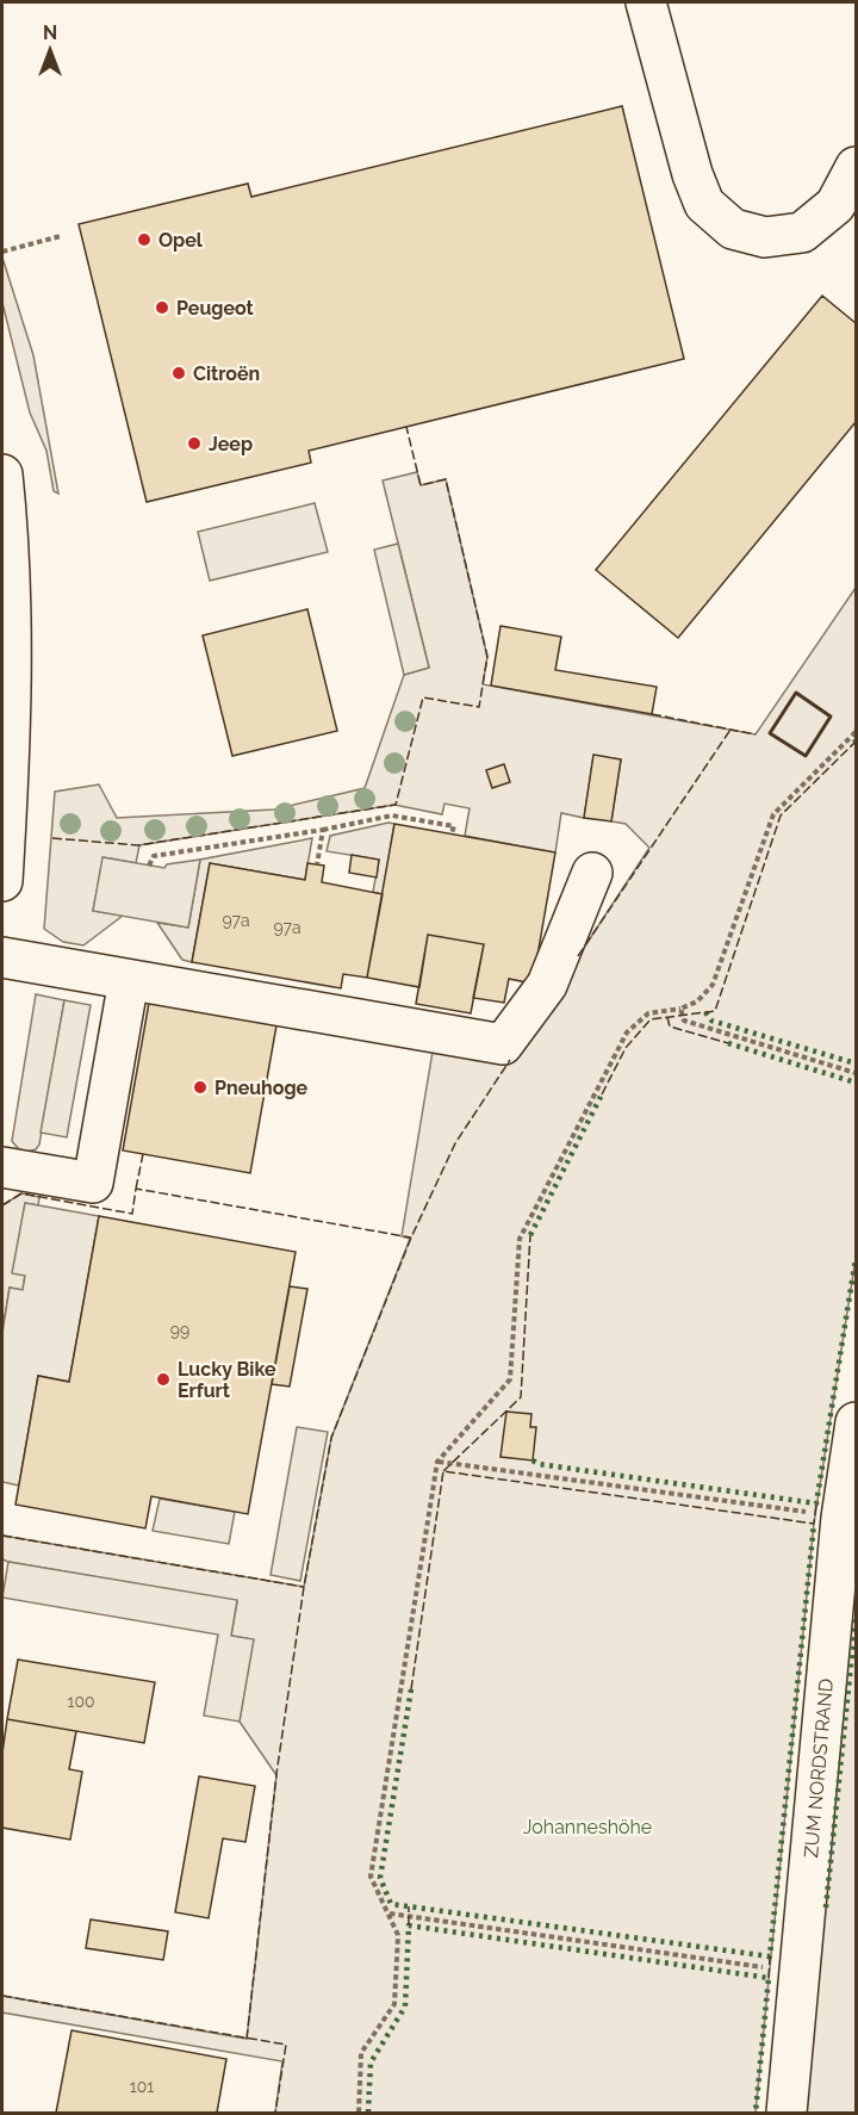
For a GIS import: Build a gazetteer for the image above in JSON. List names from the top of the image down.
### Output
{
  "streets": {
    "main road": ["ZUM NORDSTRAND"]
  },
  "parks": ["Johanneshöhe"],
  "places": [
    "Opel",
    "Peugeot",
    "Citroën",
    "Jeep",
    "Pneuhoge",
    "Lucky Bike Erfurt"
  ],
  "house_numbers": [
    "97a",
    "97a",
    "99",
    "100",
    "101"
  ],
  "north": "top"
}
